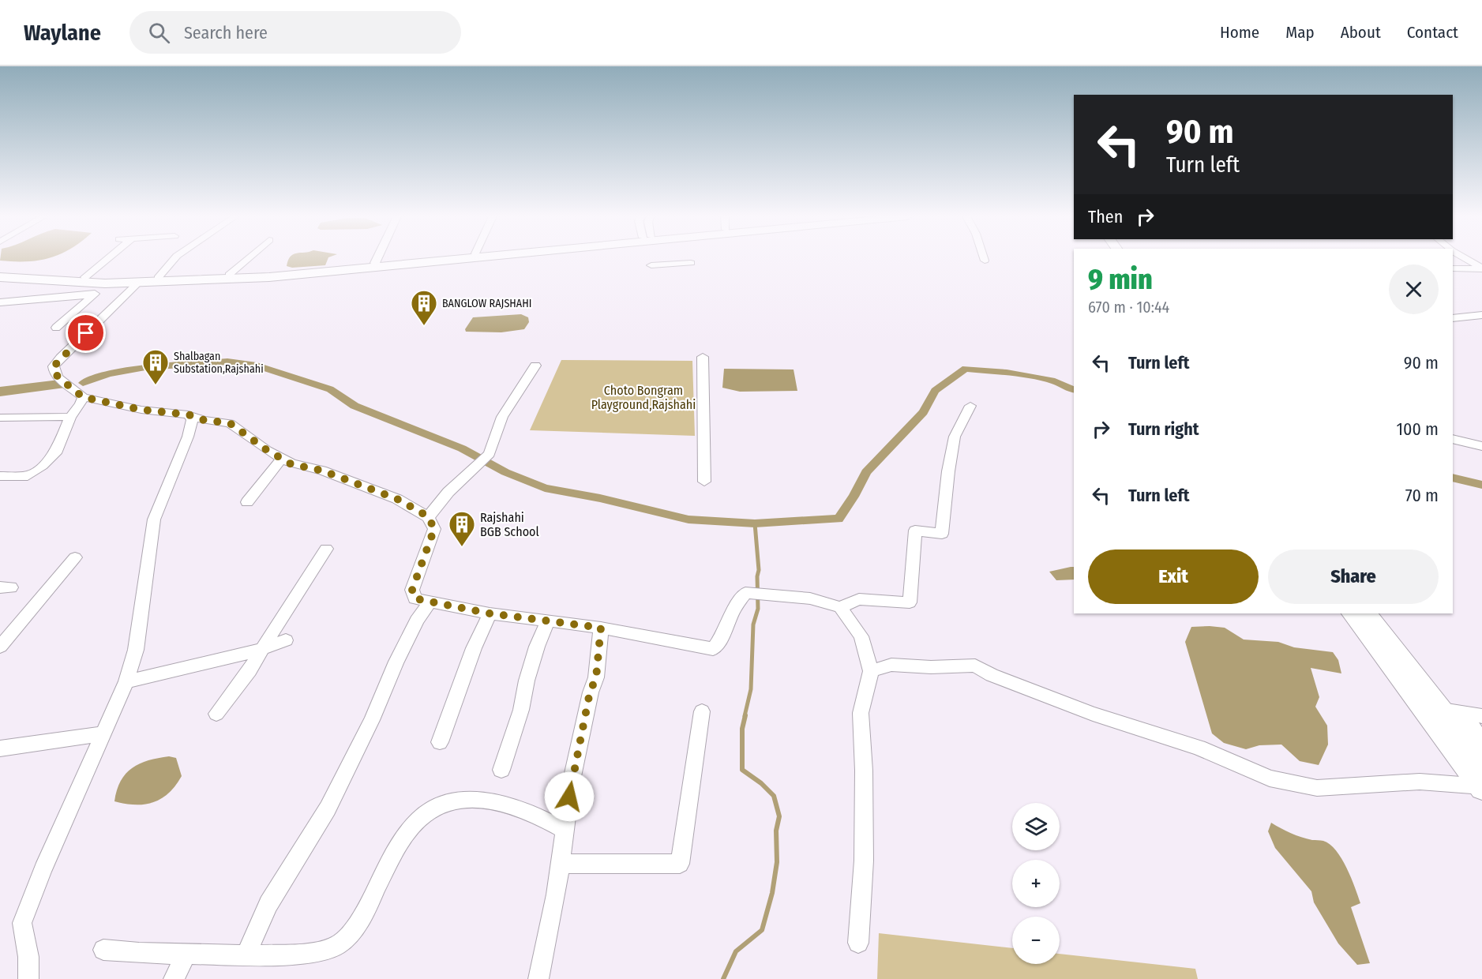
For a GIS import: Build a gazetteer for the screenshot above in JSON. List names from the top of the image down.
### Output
{
  "parks": ["Choto Bongram Playground,Rajshahi"],
  "places": {
    "building": ["BANGLOW RAJSHAHI", "Shalbagan Substation,Rajshahi", "Rajshahi BGB School"]
  },
  "page": {
    "header": "Waylane",
    "search": "Search here",
    "nav": [
      "Home",
      "Map",
      "About",
      "Contact"
    ],
    "turn": ["90 m", "Turn left"],
    "then": "Then",
    "heading": ["9 min", "670 m · 10:44"],
    "list": [
      {
        "name": "Turn left",
        "value": "90 m"
      },
      {
        "name": "Turn right",
        "value": "100 m"
      },
      {
        "name": "Turn left",
        "value": "70 m"
      }
    ],
    "buttons": ["Exit", "Share"],
    "map_buttons": ["+", "−"]
  }
}
